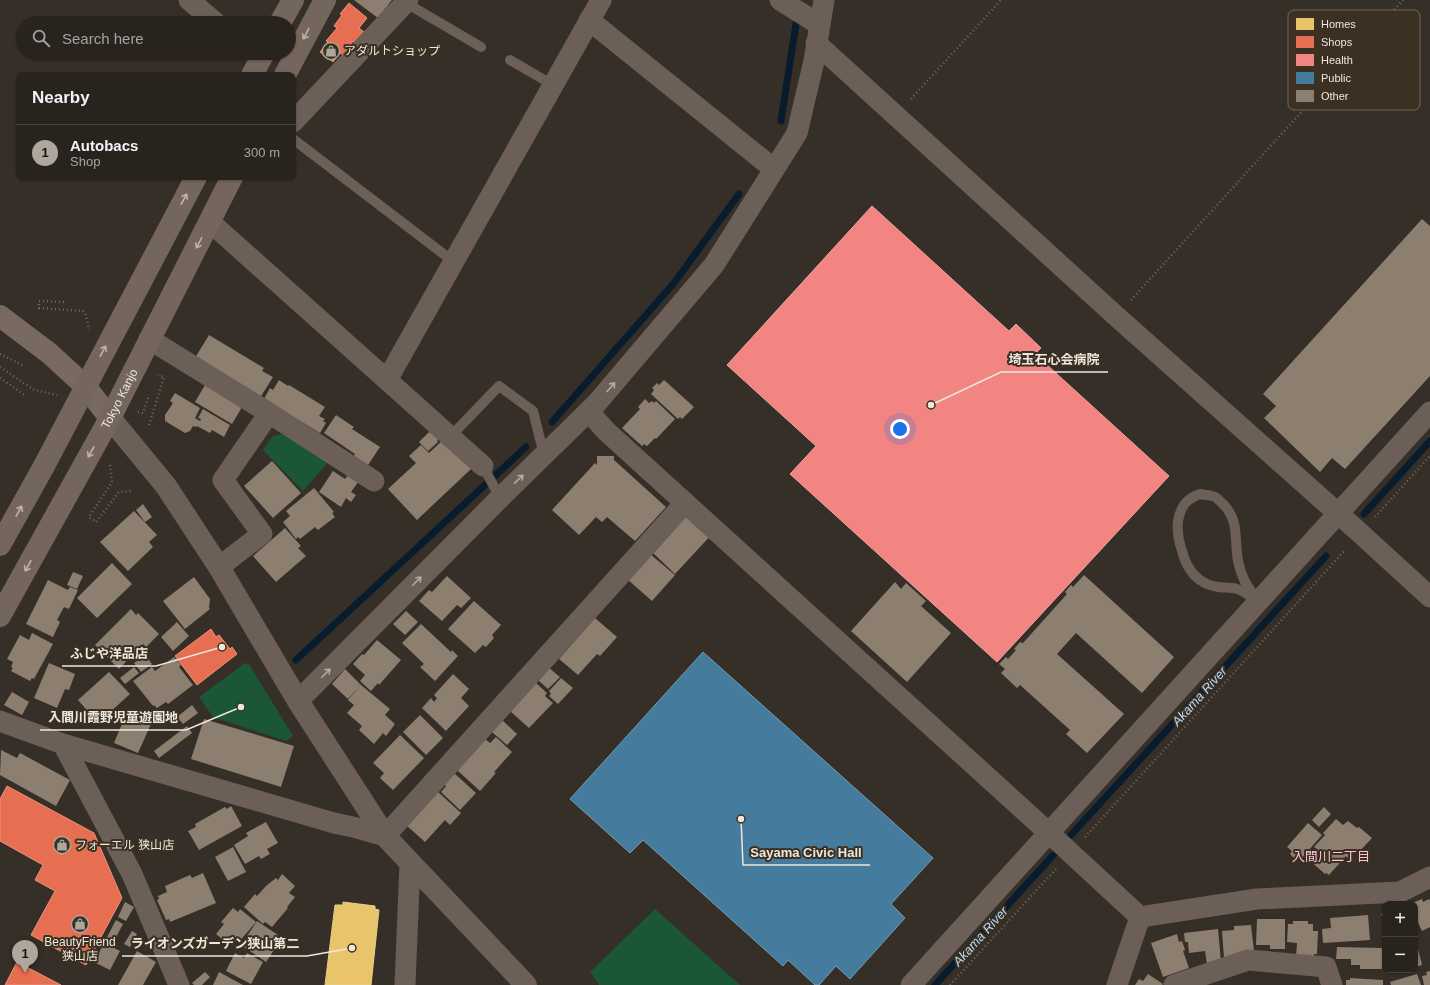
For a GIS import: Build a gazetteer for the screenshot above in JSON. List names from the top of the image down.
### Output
{
  "streets": {
    "highway": ["Tokyo Kanjo"]
  },
  "districts": ["入間川二丁目"],
  "water": ["Akama River"],
  "places": {
    "shop": ["アダルトショップ", "フォーエル 狭山店", "BeautyFriend 狭山店"],
    "other": [
      "埼玉石心会病院",
      "ふじや洋品店",
      "入間川霞野児童遊園地",
      "Sayama Civic Hall",
      "ライオンズガーデン狭山第二"
    ]
  },
  "legend": [
    "Homes",
    "Shops",
    "Health",
    "Public",
    "Other"
  ],
  "page": {
    "search": "Search here",
    "heading": "Nearby",
    "list": [
      {
        "mark": "1",
        "name": "Autobacs",
        "note": "Shop",
        "value": "300 m"
      }
    ],
    "map_buttons": ["+", "−"],
    "pins": "1"
  }
}
